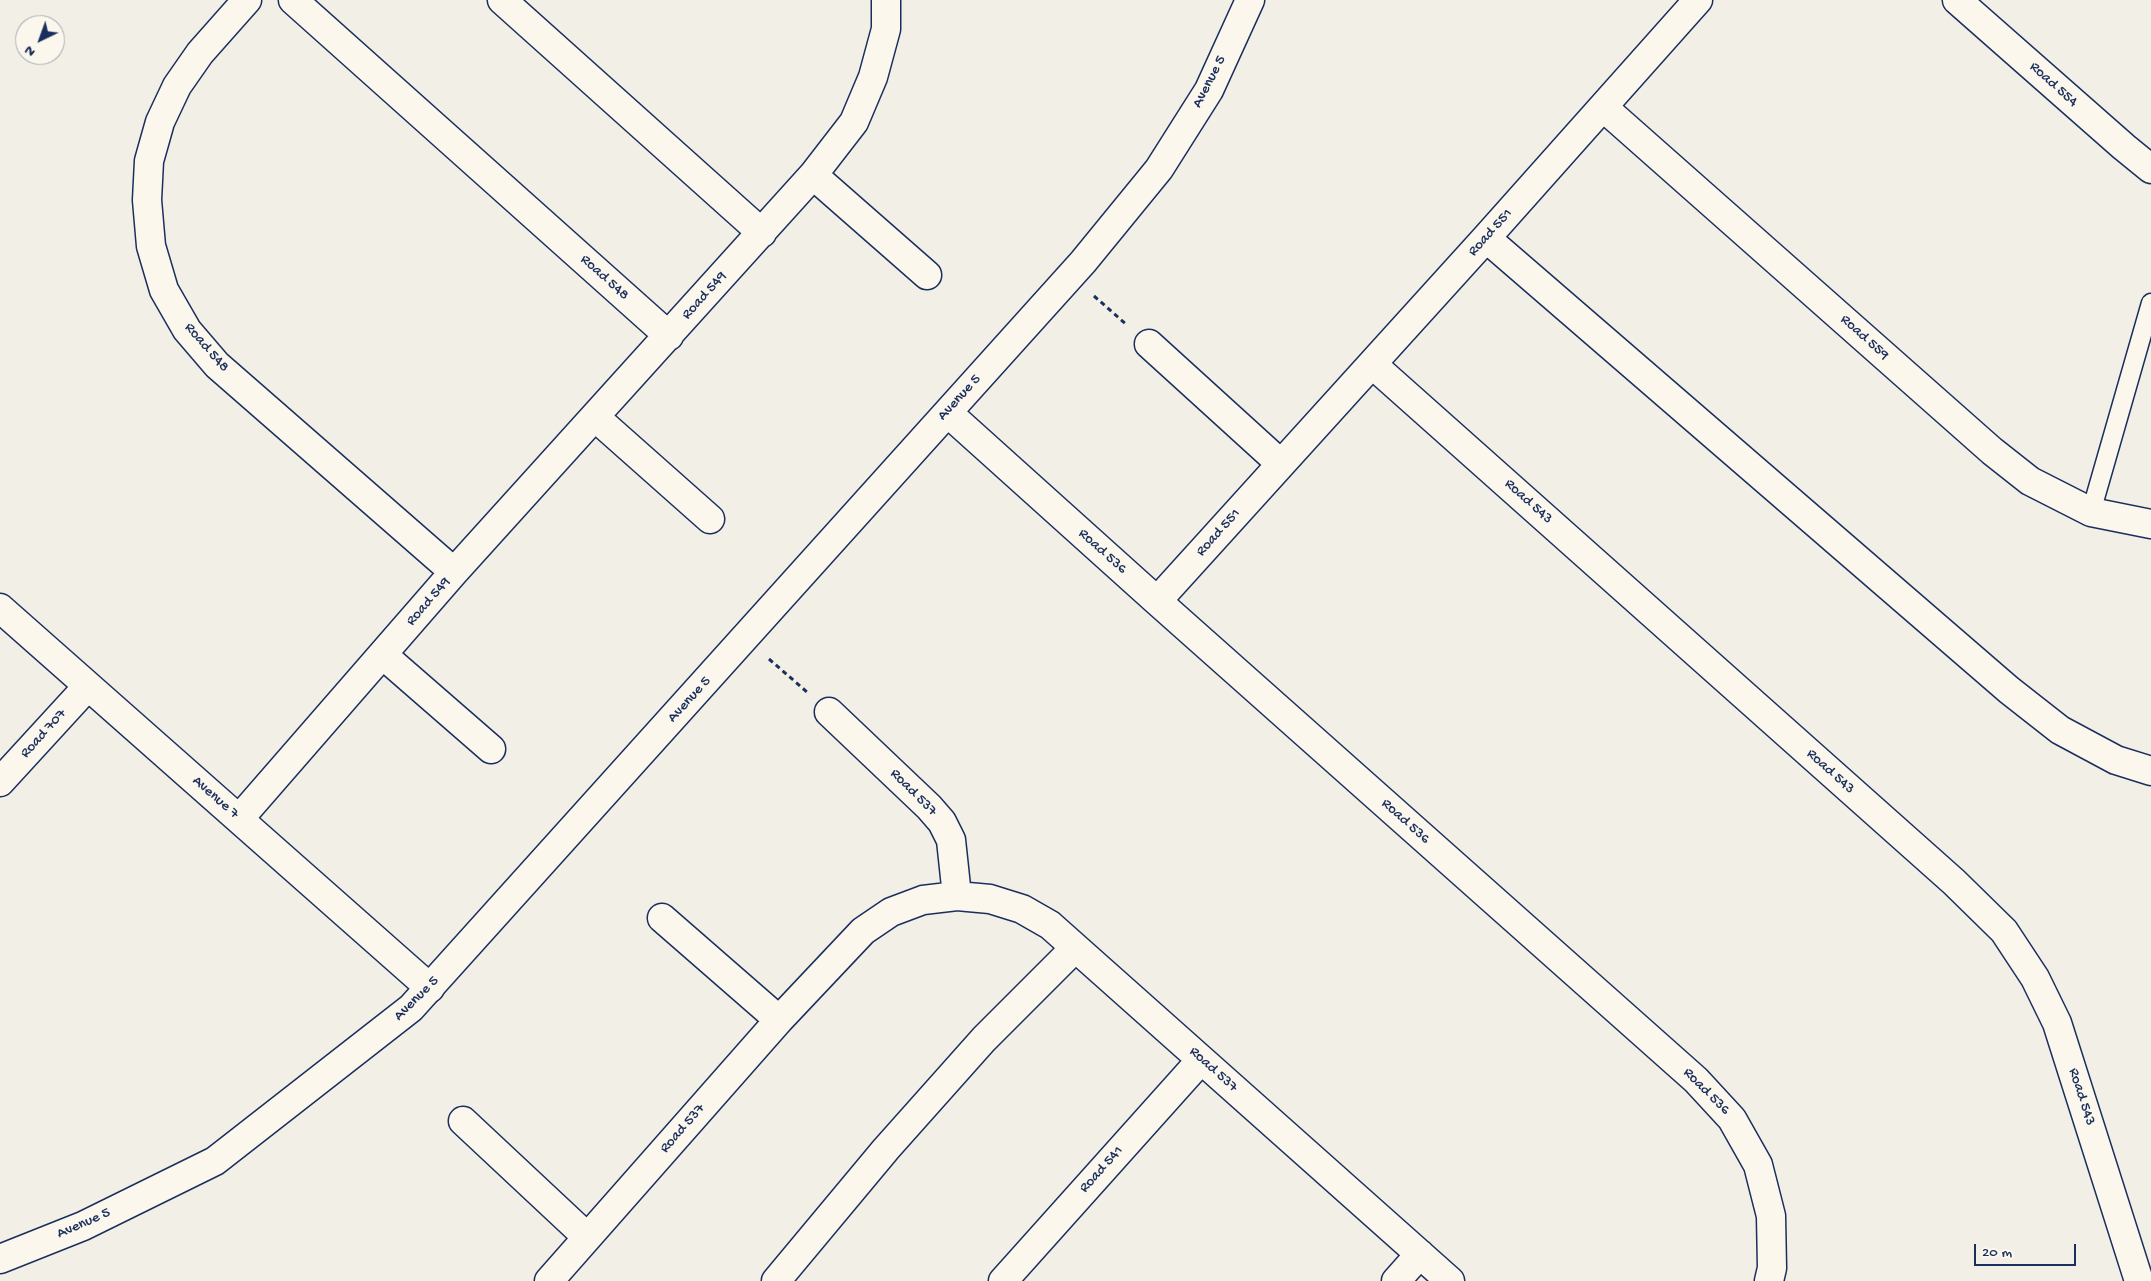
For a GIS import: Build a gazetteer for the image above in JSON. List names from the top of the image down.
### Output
{
  "streets": {
    "street": [
      "Avenue 5",
      "Road 554",
      "Road 551",
      "Road 548",
      "Road 549",
      "Road 559",
      "Road 543",
      "Road 536",
      "Road 707",
      "Road 537",
      "Avenue 7",
      "Road 541"
    ]
  },
  "crossings": [
    ["Avenue 5", "Road 536"],
    ["Avenue 5", "Avenue 7"],
    ["Road 551", "Road 559"],
    ["Road 551", "Road 543"],
    ["Road 551", "Road 536"],
    ["Road 548", "Road 549"],
    ["Road 549", "Avenue 7"],
    ["Road 707", "Avenue 7"],
    ["Road 537", "Road 541"]
  ],
  "scale_bar": "20 m",
  "north": "bottom left"
}
